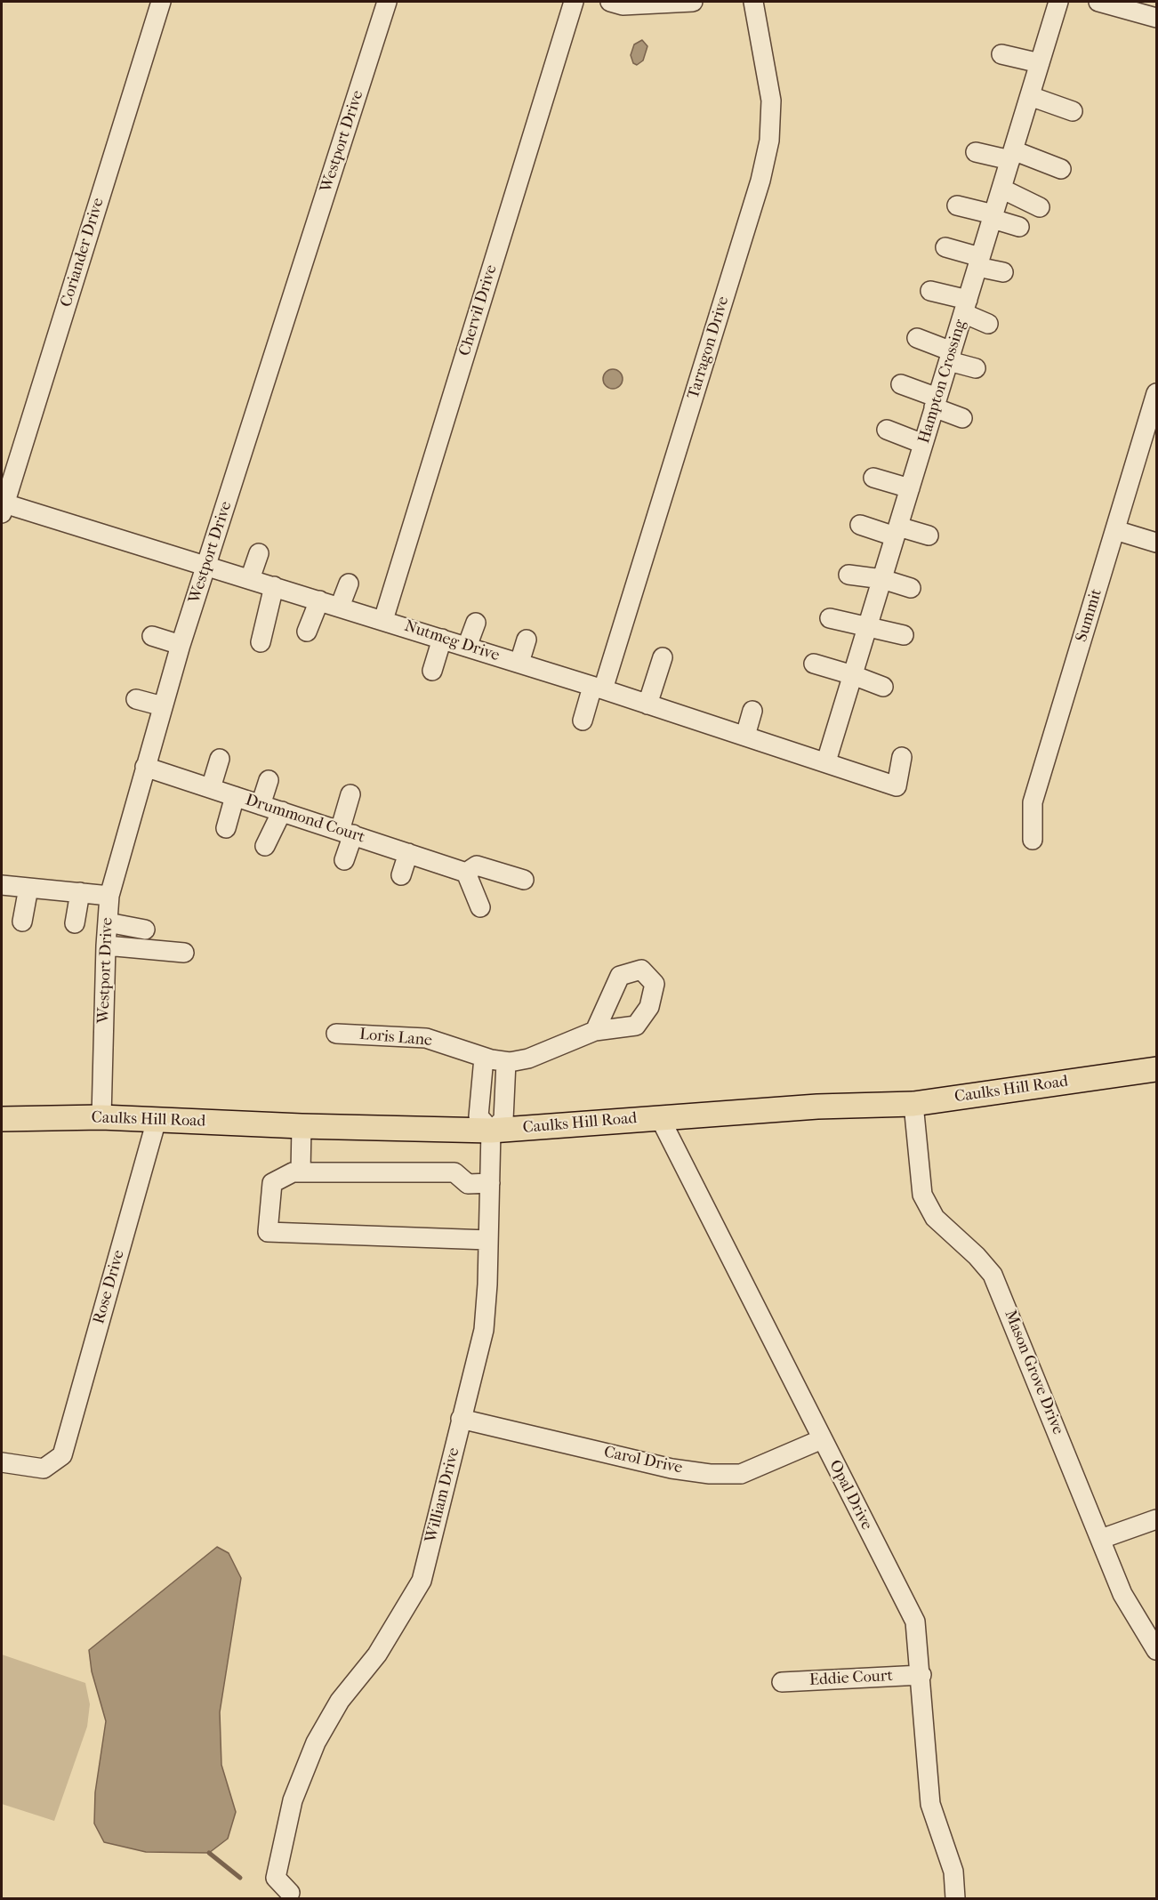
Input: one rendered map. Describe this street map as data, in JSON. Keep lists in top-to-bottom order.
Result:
{
  "streets": {
    "main road": ["Caulks Hill Road"],
    "street": [
      "Westport Drive",
      "Coriander Drive",
      "Chervil Drive",
      "Tarragon Drive",
      "Hampton Crossing",
      "Summit",
      "Nutmeg Drive",
      "Drummond Court",
      "Loris Lane",
      "Rose Drive",
      "Mason Grove Drive",
      "Carol Drive",
      "William Drive",
      "Opal Drive",
      "Eddie Court"
    ]
  },
  "crossings": [
    ["Westport Drive", "Nutmeg Drive"],
    ["Westport Drive", "Drummond Court"],
    ["Westport Drive", "Caulks Hill Road"],
    ["Coriander Drive", "Nutmeg Drive"],
    ["Chervil Drive", "Nutmeg Drive"],
    ["Tarragon Drive", "Nutmeg Drive"],
    ["Hampton Crossing", "Nutmeg Drive"],
    ["Caulks Hill Road", "Rose Drive"],
    ["Caulks Hill Road", "Mason Grove Drive"],
    ["Caulks Hill Road", "William Drive"],
    ["Caulks Hill Road", "Opal Drive"],
    ["Carol Drive", "William Drive"],
    ["Carol Drive", "Opal Drive"],
    ["Opal Drive", "Eddie Court"]
  ]
}
